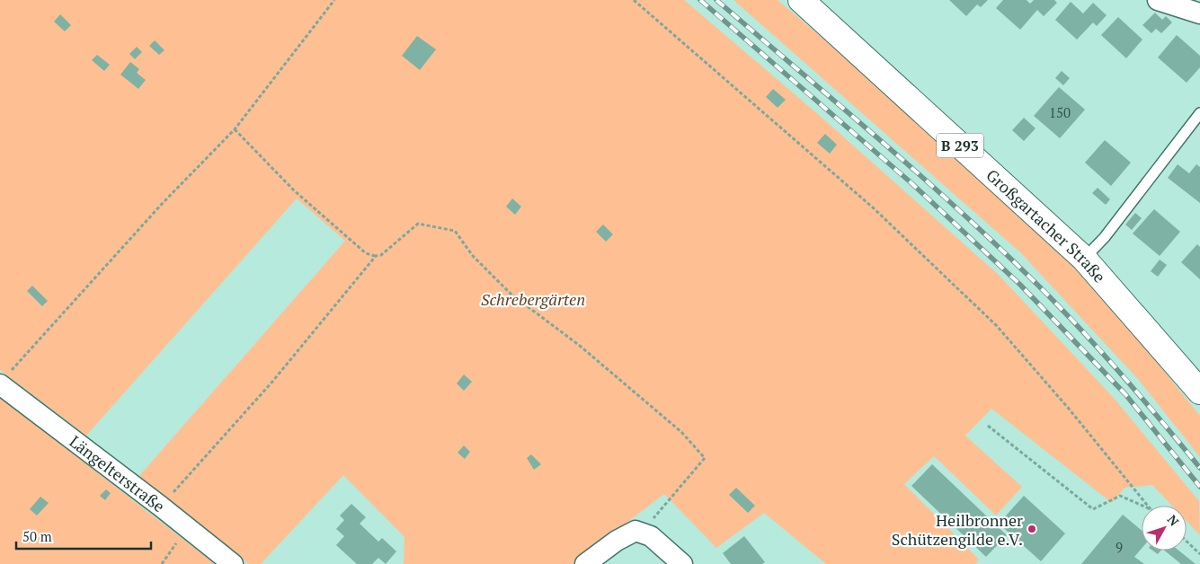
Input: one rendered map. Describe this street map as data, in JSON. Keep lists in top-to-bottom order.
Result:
{
  "streets": {
    "main road": ["B 293", "Großgartacher Straße"],
    "street": ["Längelterstraße"]
  },
  "parks": ["Schrebergärten"],
  "places": ["Heilbronner Schützengilde e.V."],
  "house_numbers": ["150", "9"],
  "scale_bar": "50 m",
  "north": "top right"
}
